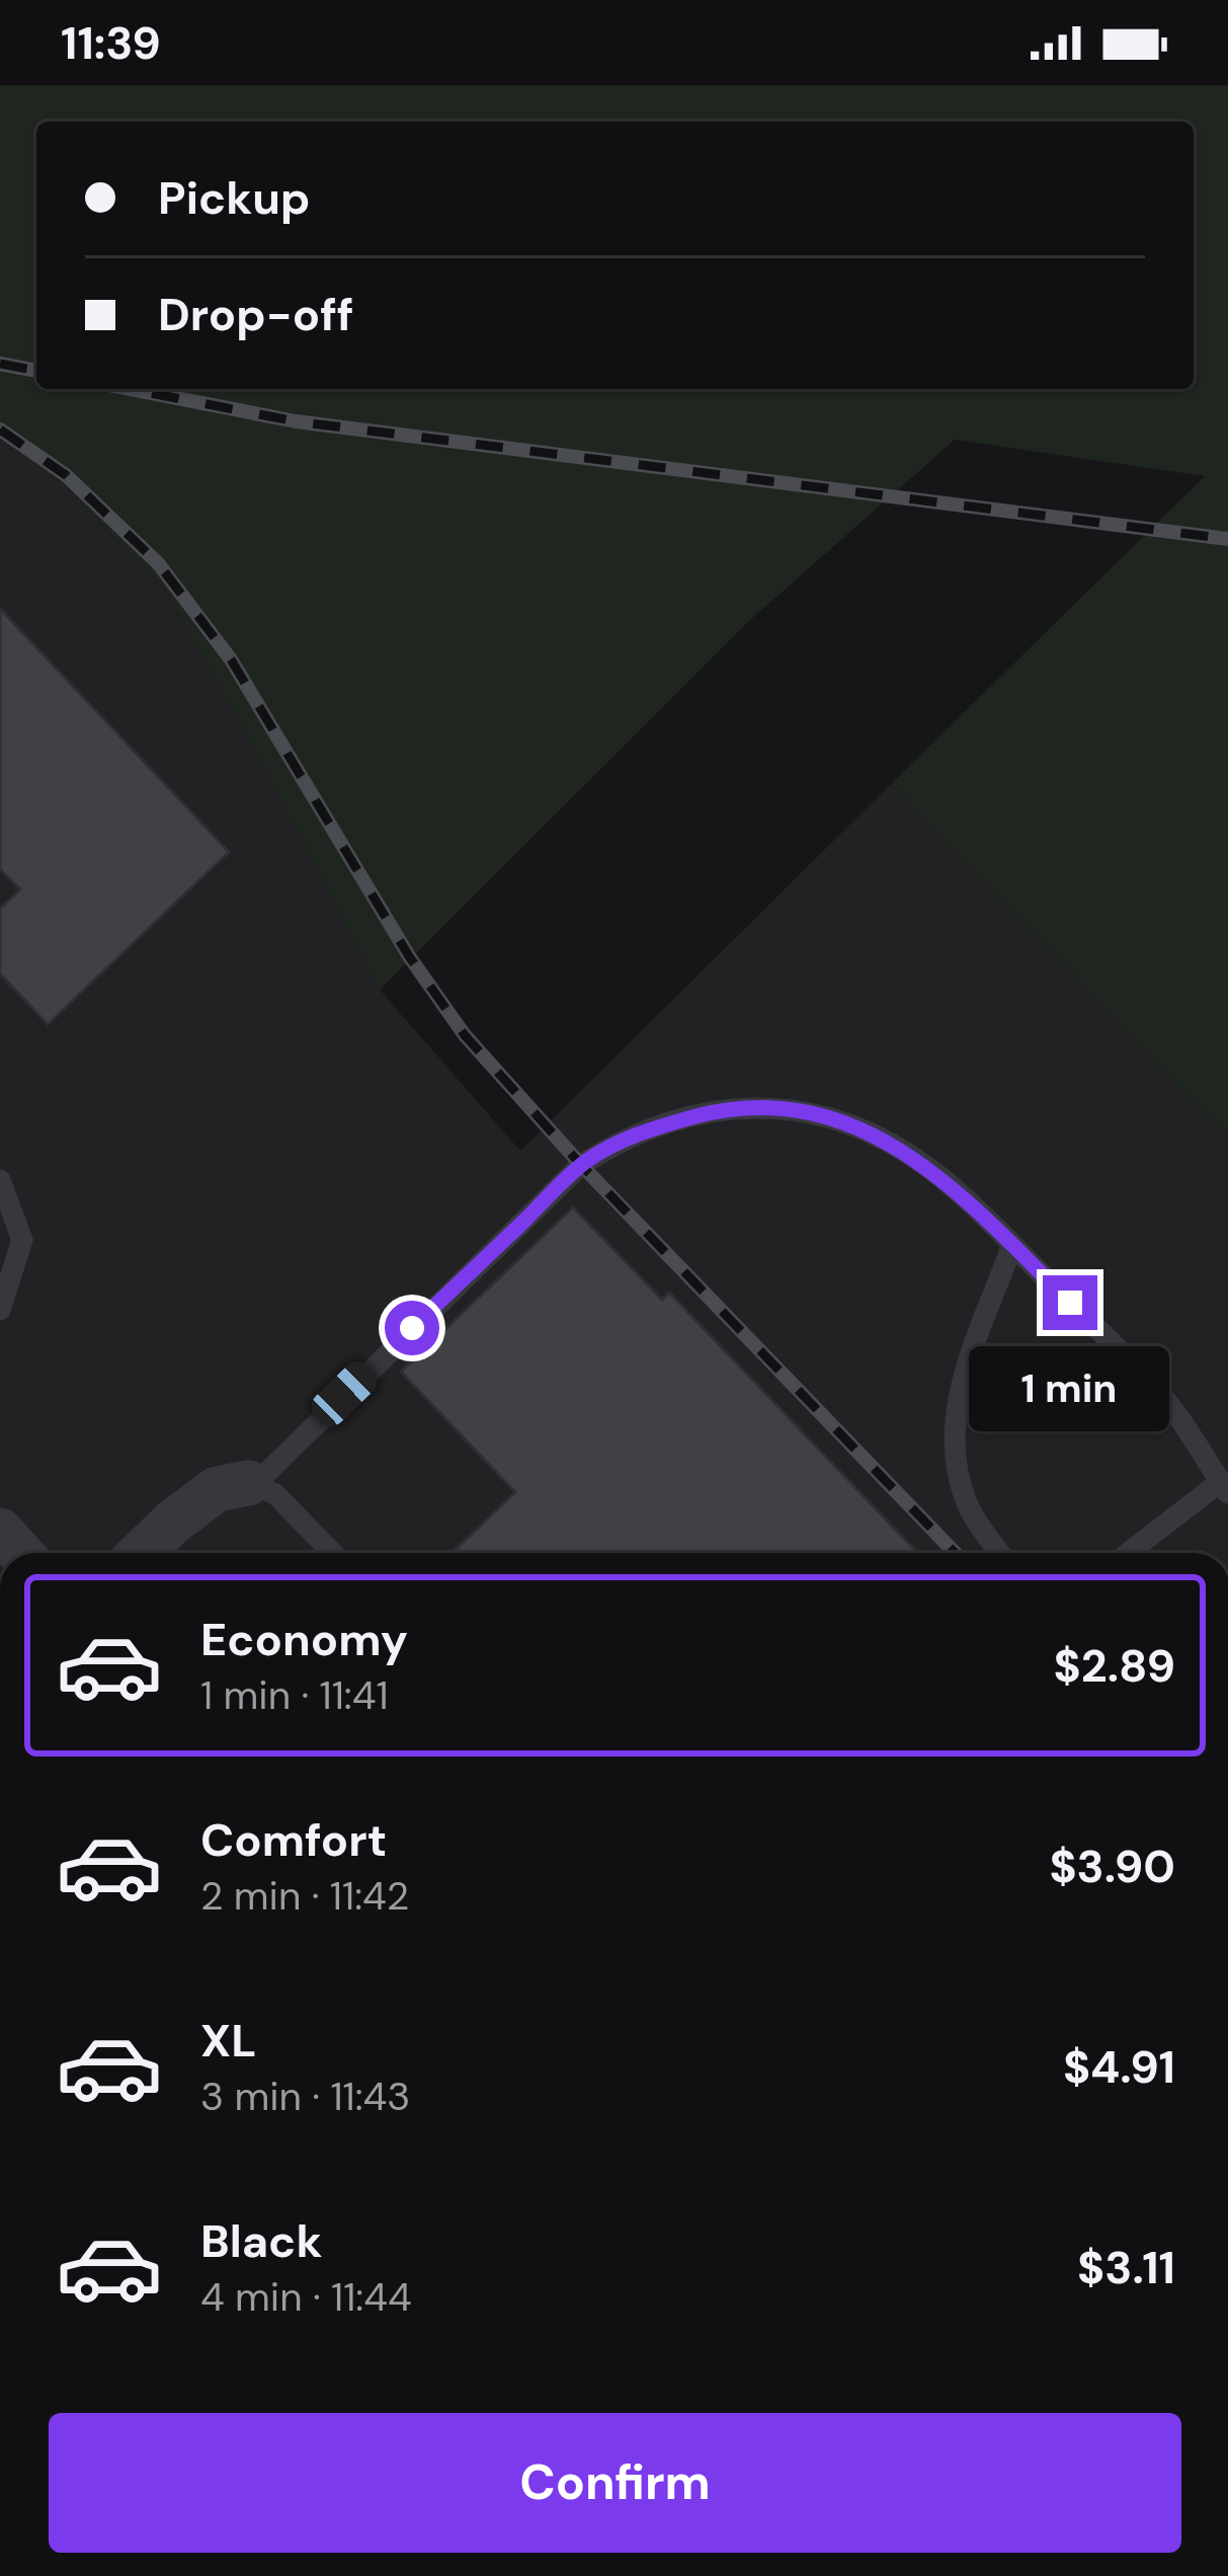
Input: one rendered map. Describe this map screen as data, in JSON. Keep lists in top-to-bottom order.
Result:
{
  "page": {
    "status": "11:39",
    "banner": ["Pickup", "Drop-off"],
    "bubble": "1 min",
    "list": [
      {
        "name": "Economy",
        "note": "1 min · 11:41",
        "value": "$2.89"
      },
      {
        "name": "Comfort",
        "note": "2 min · 11:42",
        "value": "$3.90"
      },
      {
        "name": "XL",
        "note": "3 min · 11:43",
        "value": "$4.91"
      },
      {
        "name": "Black",
        "note": "4 min · 11:44",
        "value": "$3.11"
      }
    ],
    "buttons": "Confirm"
  }
}
